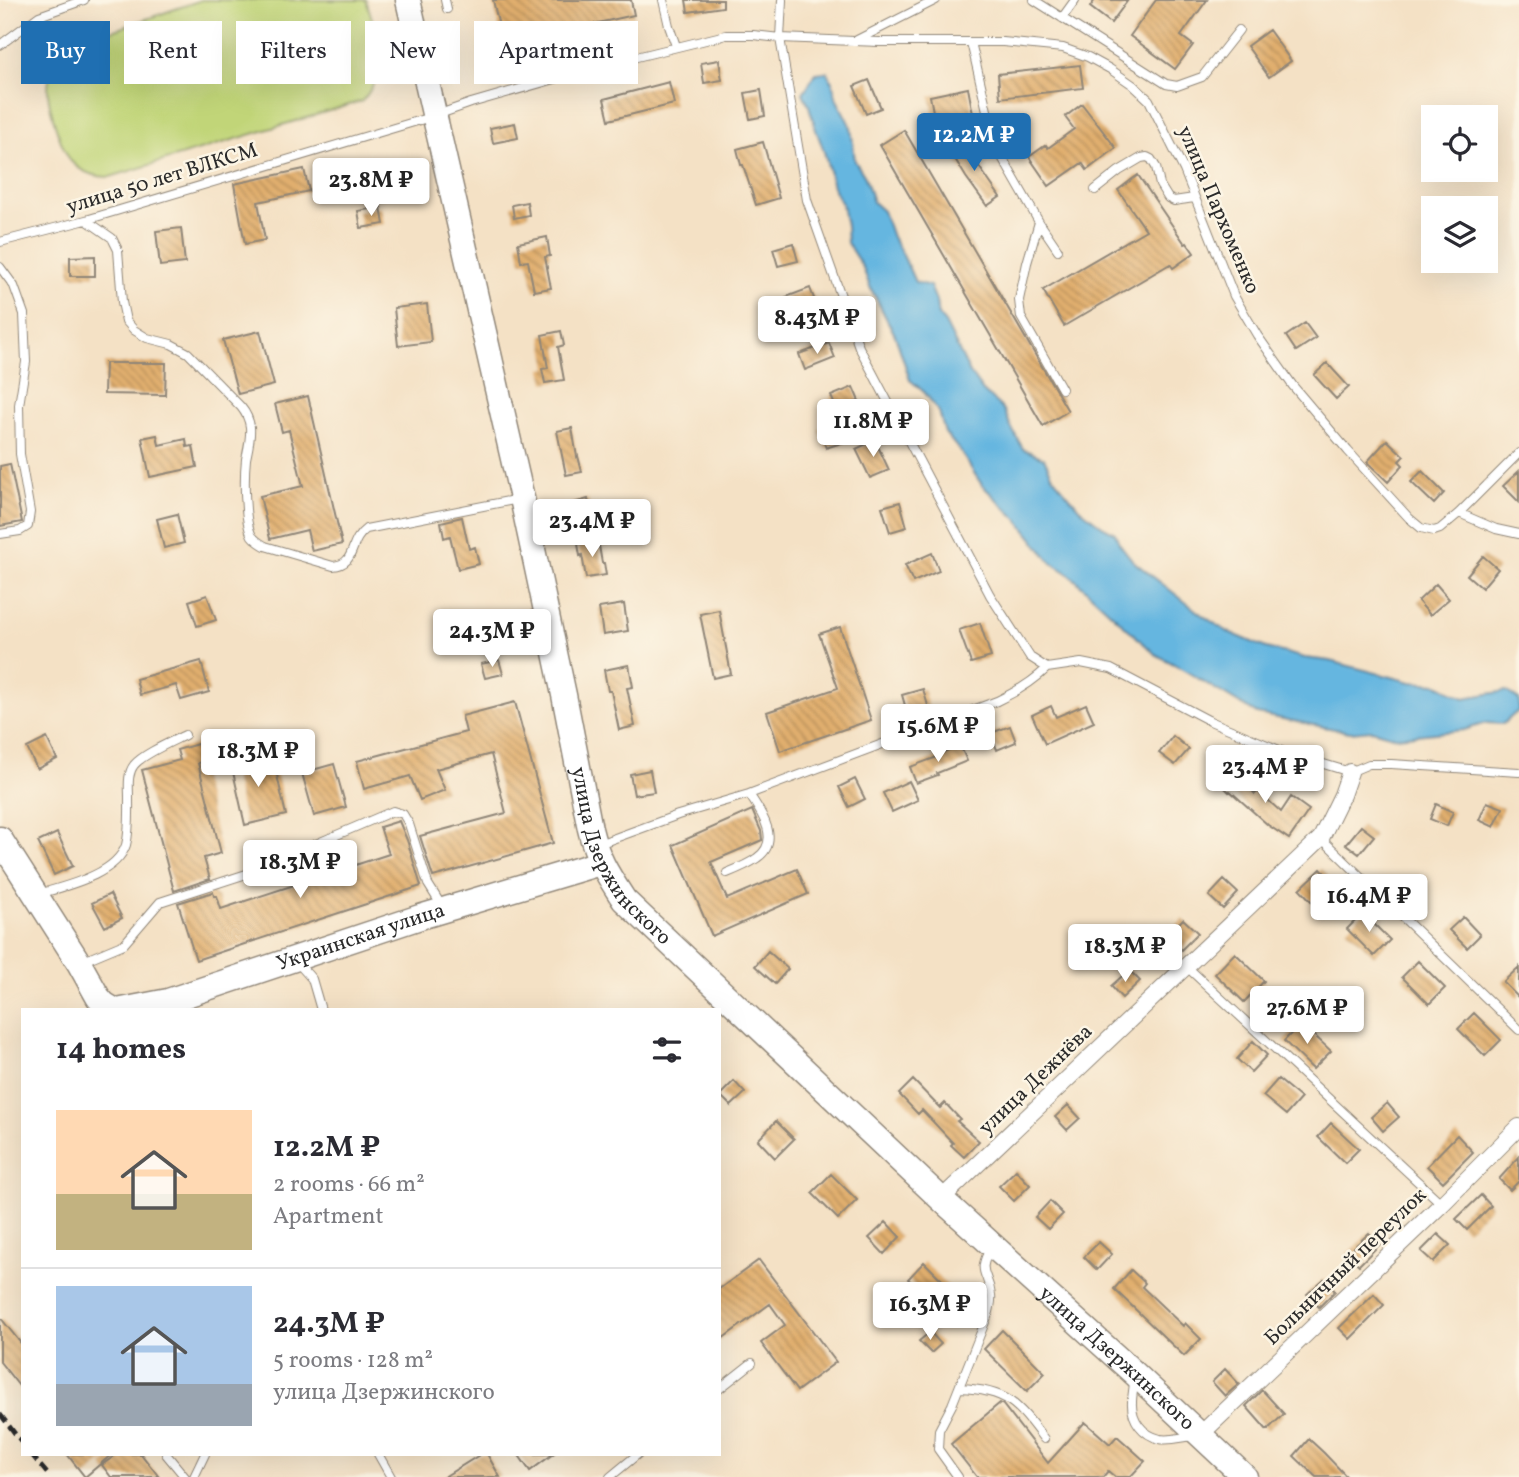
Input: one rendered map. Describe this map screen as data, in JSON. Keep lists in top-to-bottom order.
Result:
{
  "streets": {
    "main road": ["улица Дзержинского", "Украинская улица"],
    "street": ["улица Дежнёва", "Больничный переулок"],
    "lane": ["улица 50 лет ВЛКСМ", "улица Пархоменко"]
  },
  "crossings": [
    ["улица 50 лет ВЛКСМ", "улица Пархоменко"],
    ["улица 50 лет ВЛКСМ", "улица Дзержинского"],
    ["улица Дзержинского", "Украинская улица"],
    ["улица Дзержинского", "улица Дежнёва"],
    ["улица Дзержинского", "Больничный переулок"]
  ],
  "page": {
    "chip": [
      "Buy",
      "Rent",
      "Filters",
      "New",
      "Apartment"
    ],
    "price": [
      "12.2M ₽",
      "23.8M ₽",
      "8.43M ₽",
      "11.8M ₽",
      "23.4M ₽",
      "24.3M ₽",
      "15.6M ₽",
      "18.3M ₽",
      "23.4M ₽",
      "18.3M ₽",
      "16.4M ₽",
      "18.3M ₽",
      "27.6M ₽",
      "16.3M ₽"
    ],
    "heading": "14 homes",
    "list": [
      {
        "name": "12.2M ₽",
        "note": "2 rooms · 66 m² · Apartment"
      },
      {
        "name": "24.3M ₽",
        "note": "5 rooms · 128 m² · улица Дзержинского"
      }
    ]
  }
}
